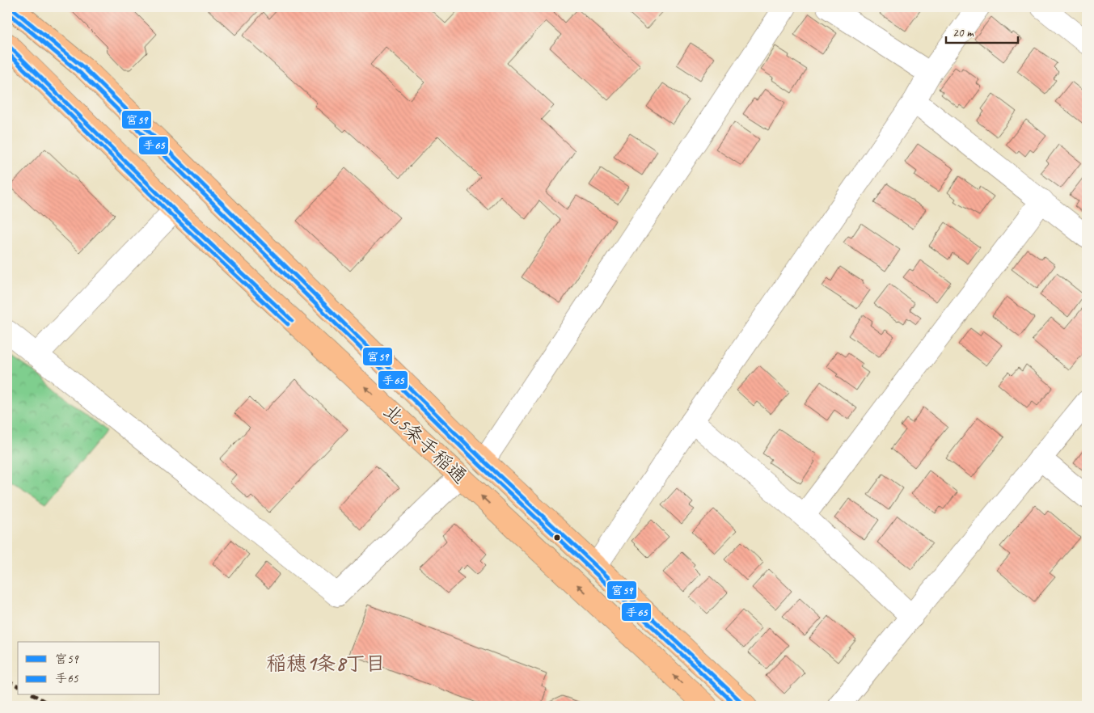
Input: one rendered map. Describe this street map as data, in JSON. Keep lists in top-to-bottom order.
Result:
{
  "streets": {
    "highway": ["北5条手稲通"]
  },
  "districts": ["稲穂1条8丁目"],
  "lines": ["transit line 宮59", "transit line 手65"],
  "legend": ["宮59", "手65"],
  "scale_bar": "20 m"
}
